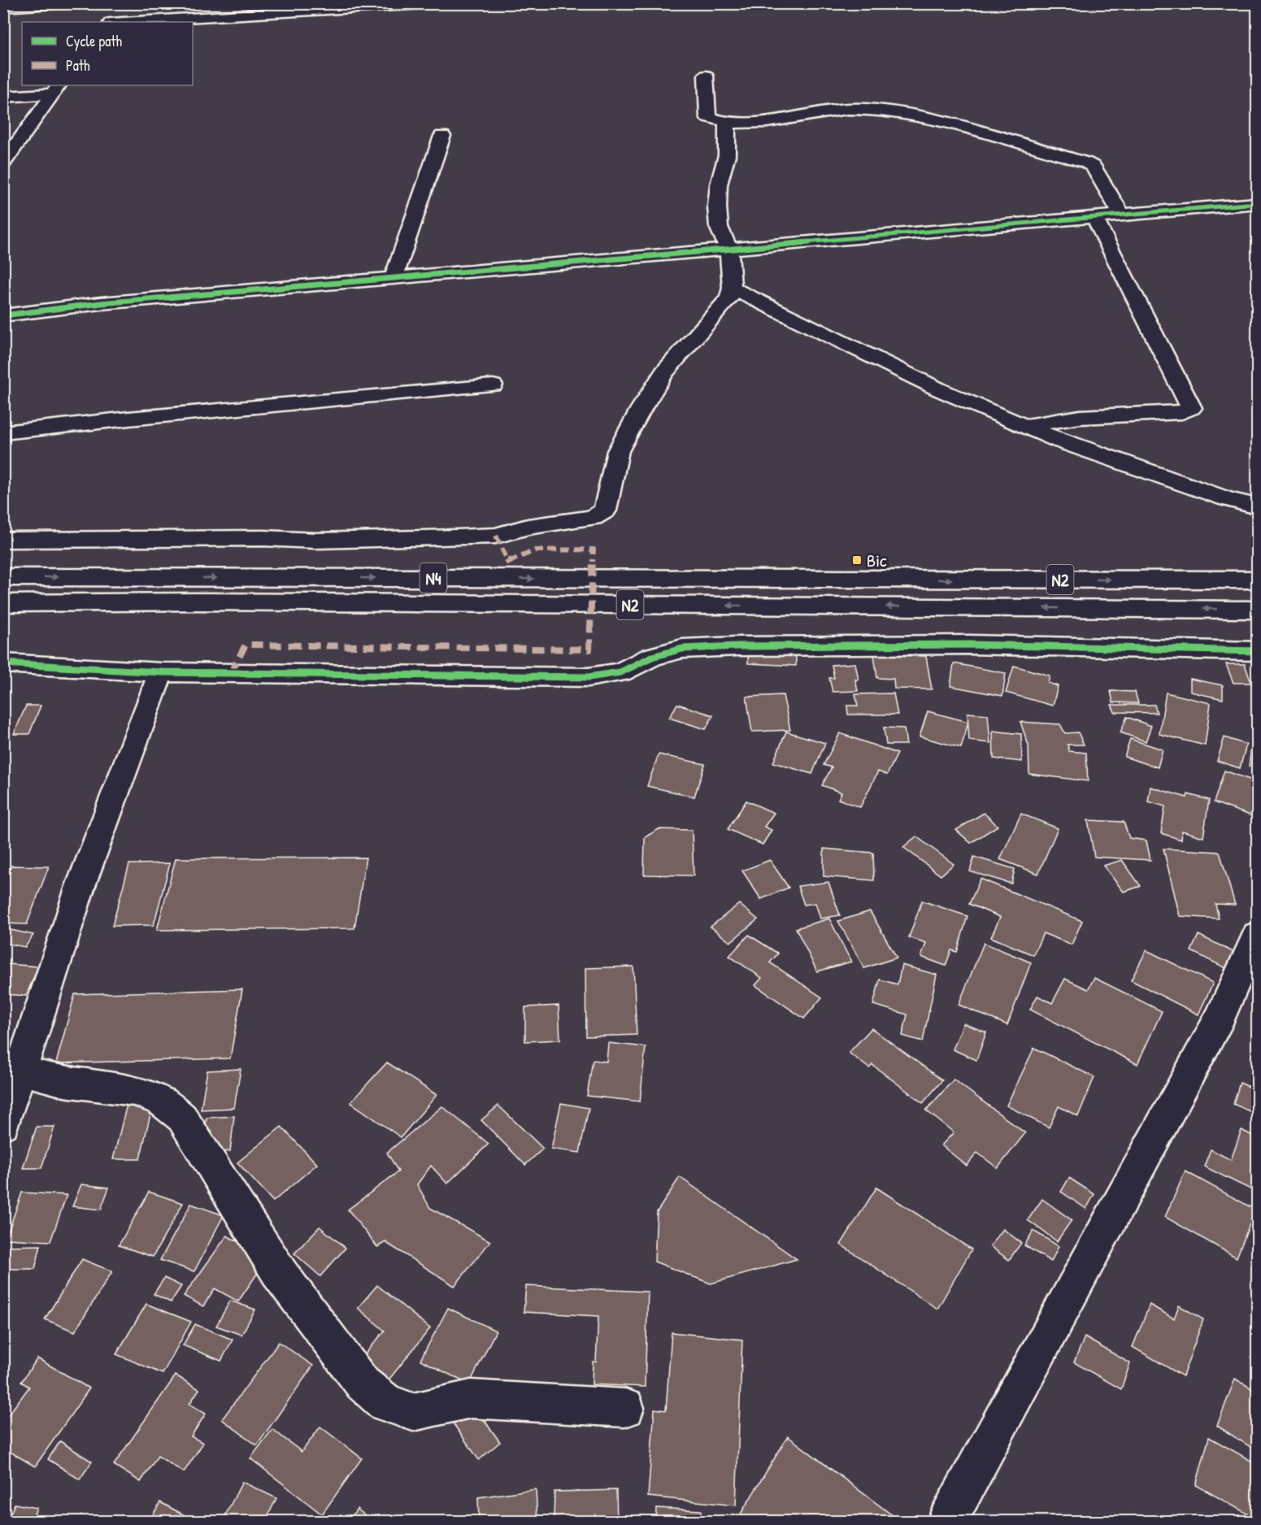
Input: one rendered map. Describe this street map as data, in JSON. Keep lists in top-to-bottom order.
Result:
{
  "streets": {
    "main road": ["N4", "N2"]
  },
  "crossings": [
    ["N4", "N2"]
  ],
  "places": {
    "transit": ["Bic"]
  },
  "legend": ["Cycle path", "Path"]
}
